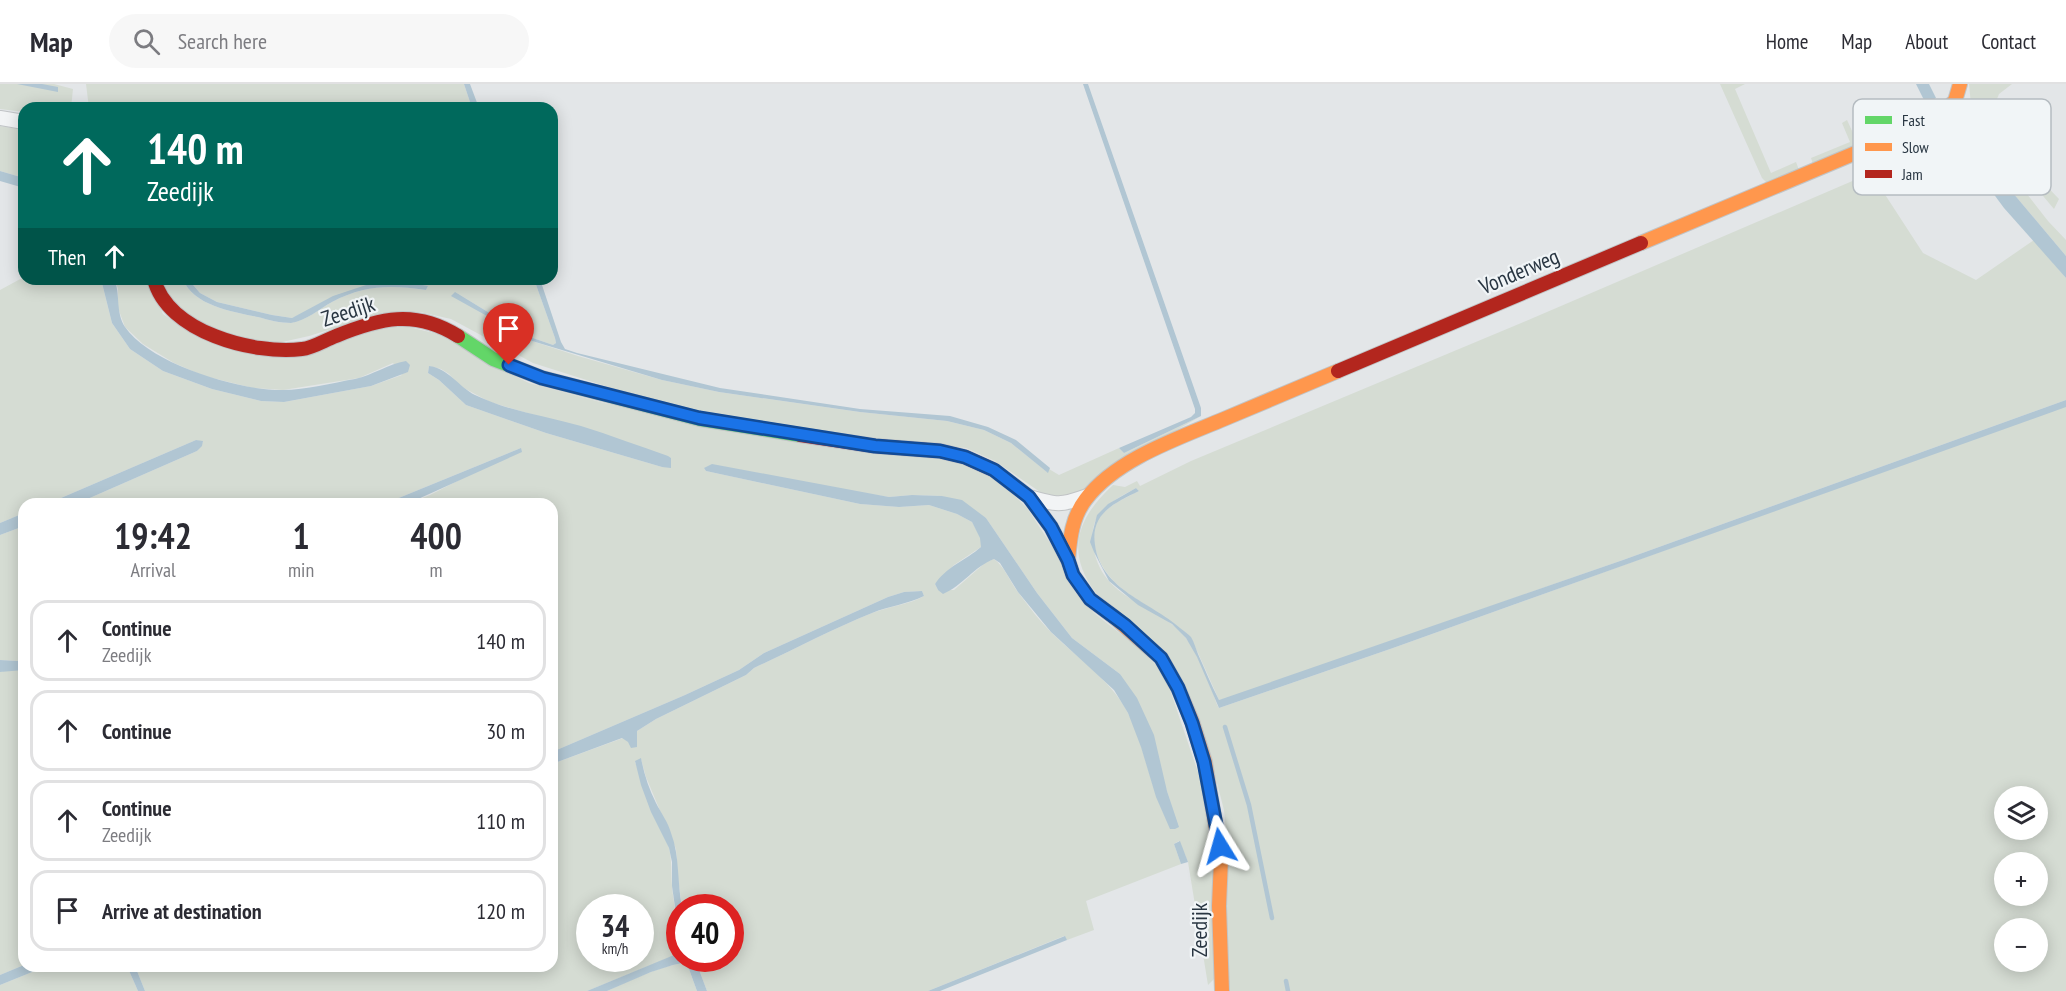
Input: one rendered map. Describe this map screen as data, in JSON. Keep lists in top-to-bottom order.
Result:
{
  "streets": {
    "street": ["Vonderweg", "Zeedijk"]
  },
  "crossings": [
    ["Vonderweg", "Zeedijk"]
  ],
  "legend": ["Fast", "Slow", "Jam"],
  "page": {
    "header": "Map",
    "search": "Search here",
    "nav": [
      "Home",
      "Map",
      "About",
      "Contact"
    ],
    "turn": ["140 m", "Zeedijk"],
    "then": "Then",
    "eta": [
      "19:42",
      "Arrival",
      "1",
      "min",
      "400",
      "m"
    ],
    "list": [
      {
        "name": "Continue",
        "note": "Zeedijk",
        "value": "140 m"
      },
      {
        "name": "Continue",
        "value": "30 m"
      },
      {
        "name": "Continue",
        "note": "Zeedijk",
        "value": "110 m"
      },
      {
        "name": "Arrive at destination",
        "value": "120 m"
      }
    ],
    "map_buttons": ["+", "−"],
    "speed": "34 km/h",
    "limit": "40"
  }
}
